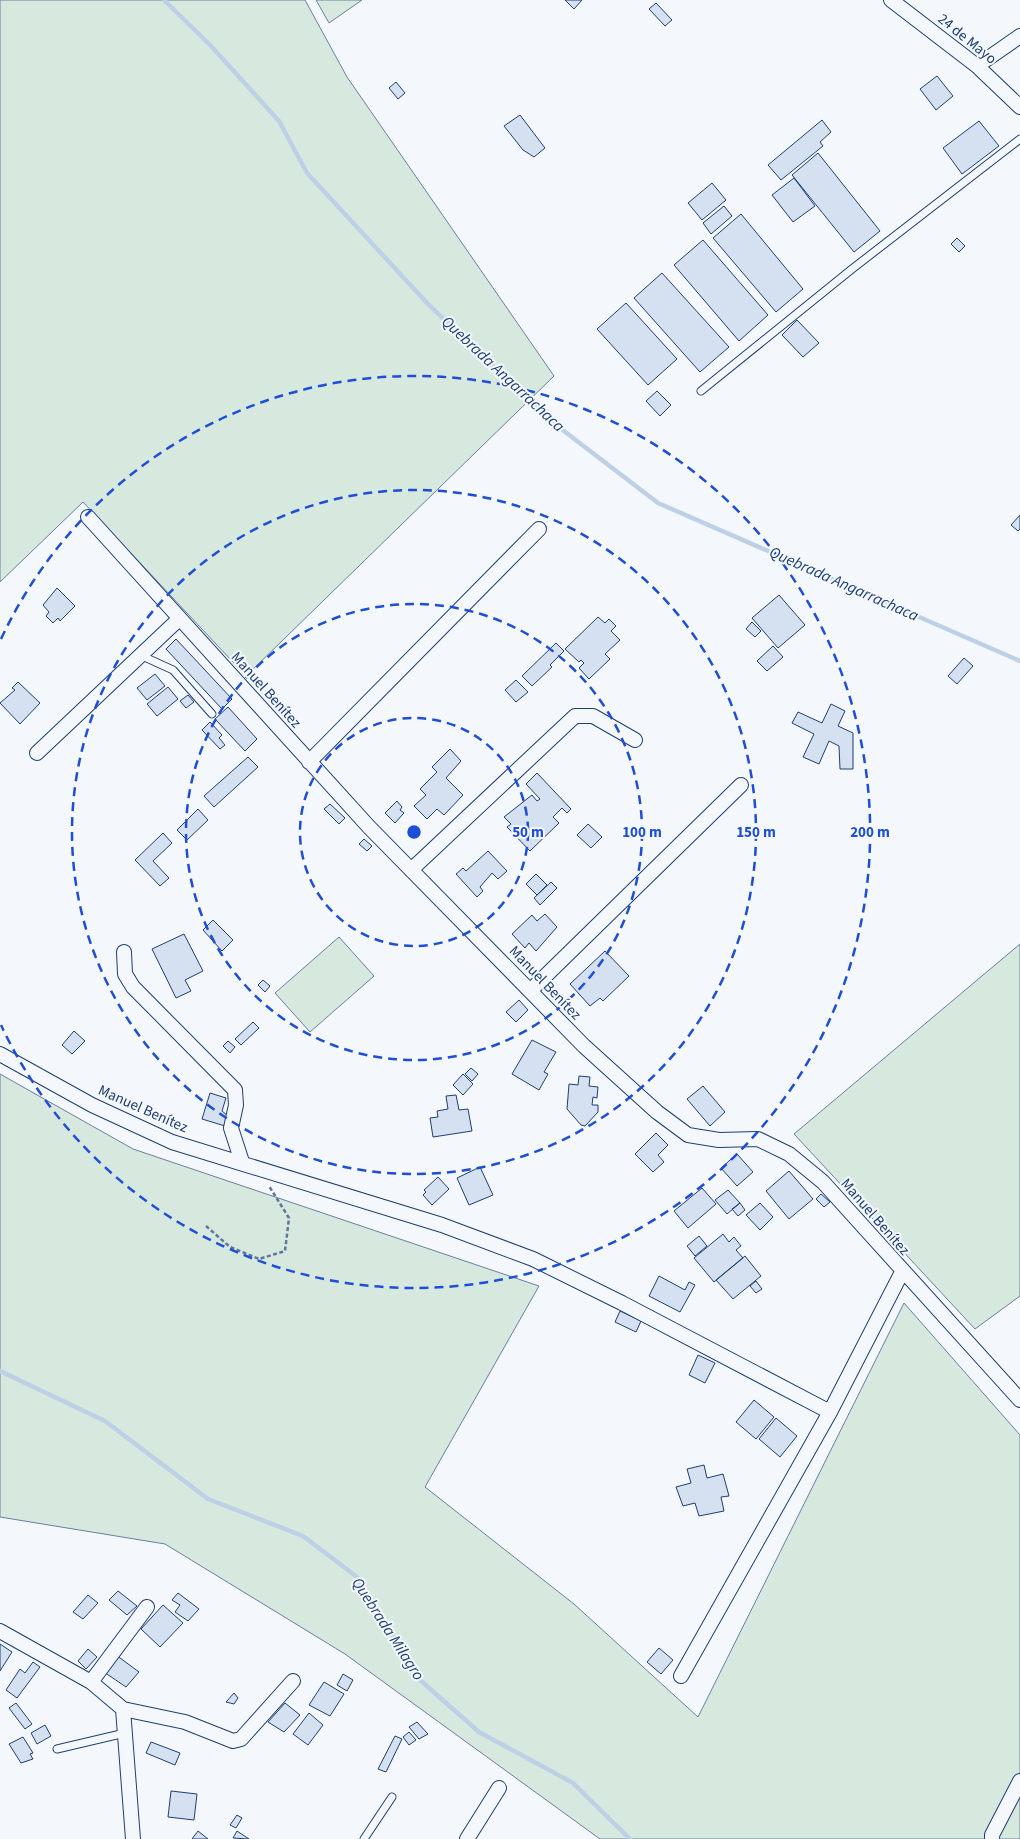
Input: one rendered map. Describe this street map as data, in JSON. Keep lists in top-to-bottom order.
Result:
{
  "streets": {
    "street": ["24 de Mayo", "Manuel Benítez"]
  },
  "water": ["Quebrada Angarrachaca", "Quebrada Milagro"],
  "rings": [
    "50 m",
    "100 m",
    "150 m",
    "200 m"
  ]
}
